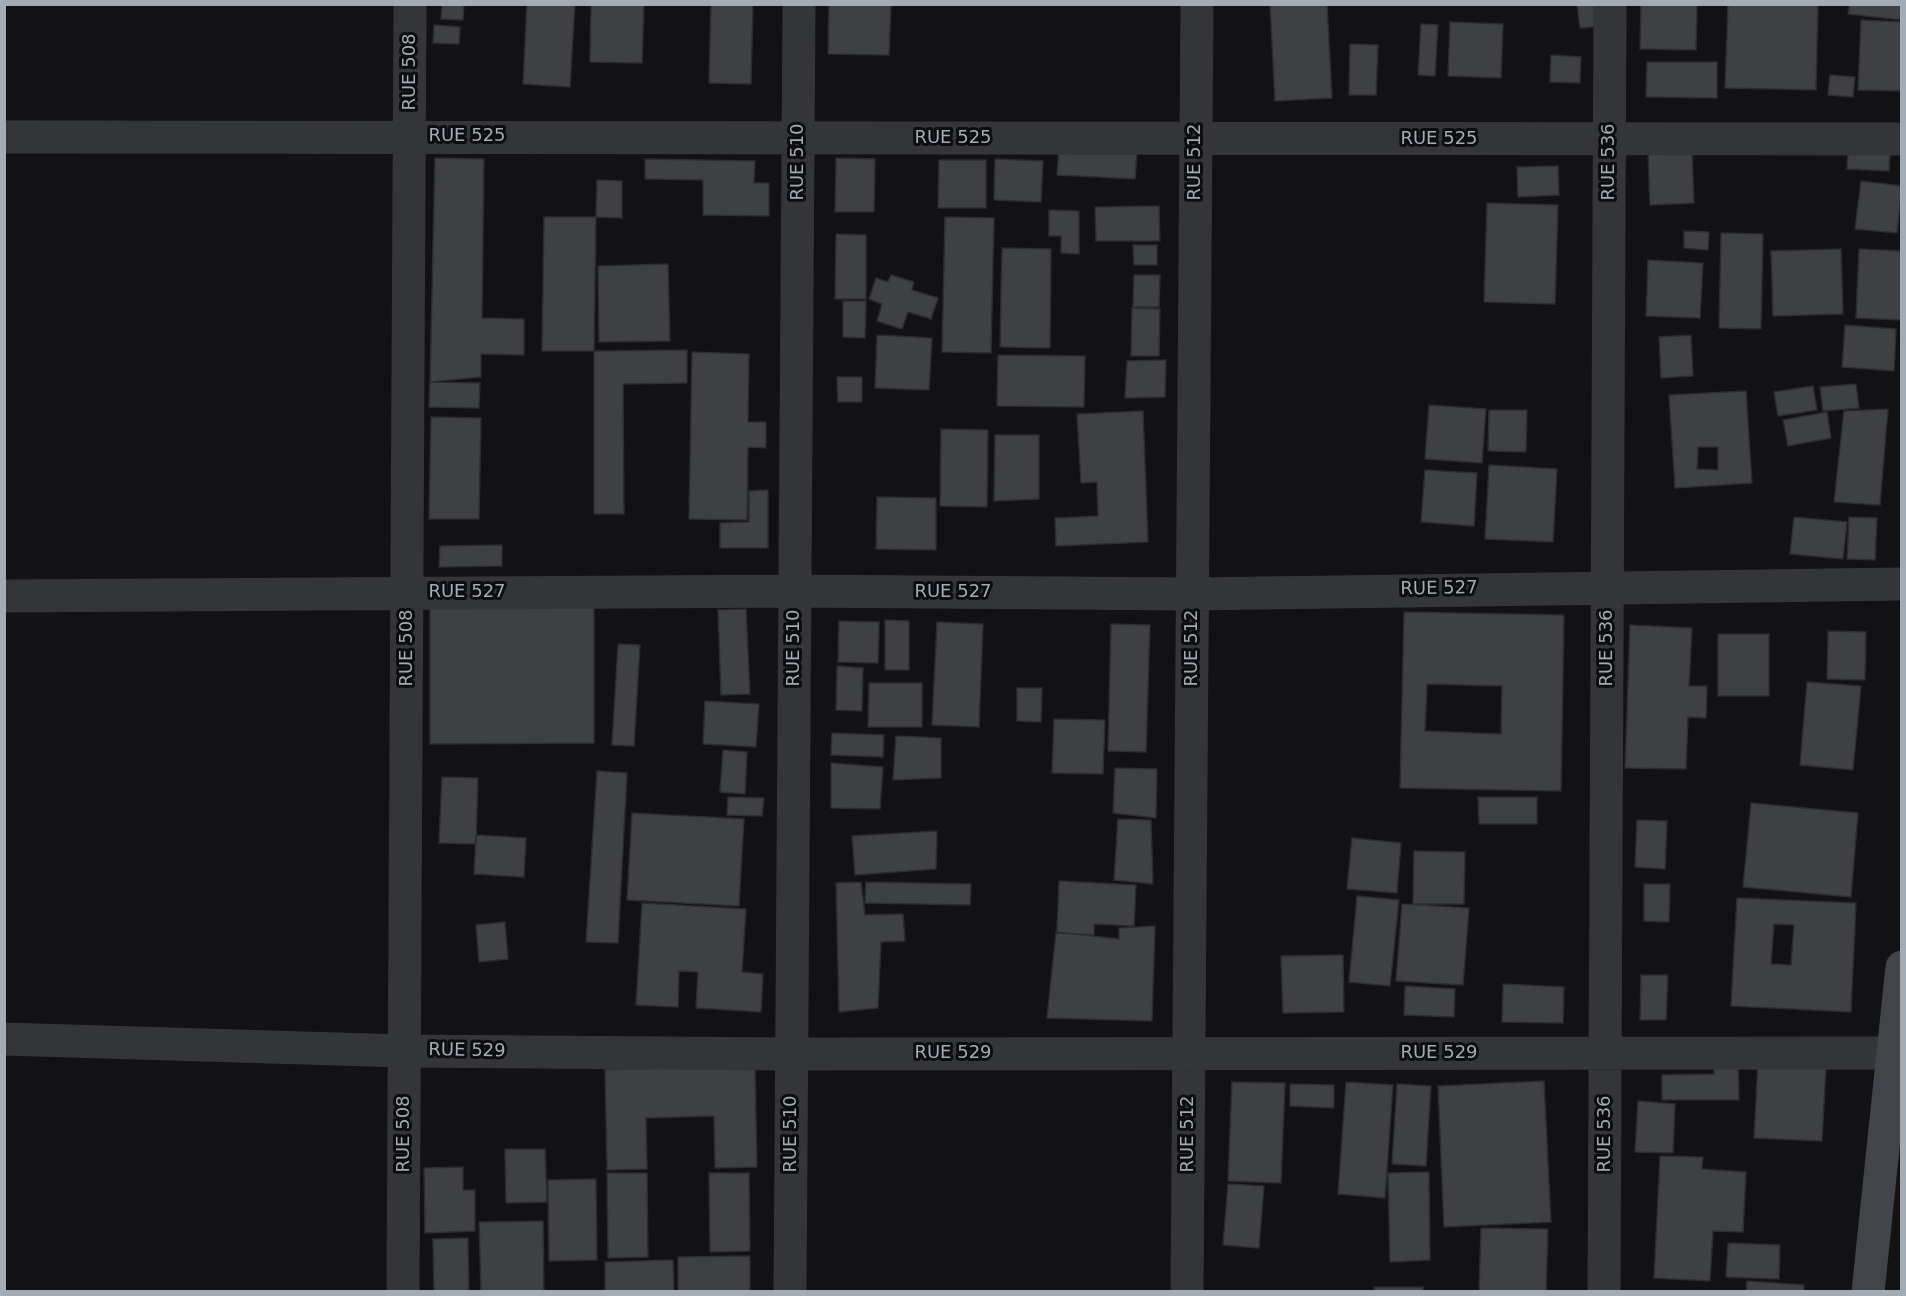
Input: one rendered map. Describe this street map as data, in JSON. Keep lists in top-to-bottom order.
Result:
{
  "streets": {
    "street": [
      "RUE 508",
      "RUE 525",
      "RUE 510",
      "RUE 512",
      "RUE 536",
      "RUE 527",
      "RUE 529"
    ]
  },
  "crossings": [
    ["RUE 508", "RUE 525"],
    ["RUE 508", "RUE 527"],
    ["RUE 508", "RUE 529"],
    ["RUE 525", "RUE 510"],
    ["RUE 525", "RUE 512"],
    ["RUE 525", "RUE 536"],
    ["RUE 510", "RUE 527"],
    ["RUE 510", "RUE 529"],
    ["RUE 512", "RUE 527"],
    ["RUE 512", "RUE 529"],
    ["RUE 536", "RUE 527"],
    ["RUE 536", "RUE 529"]
  ]
}
